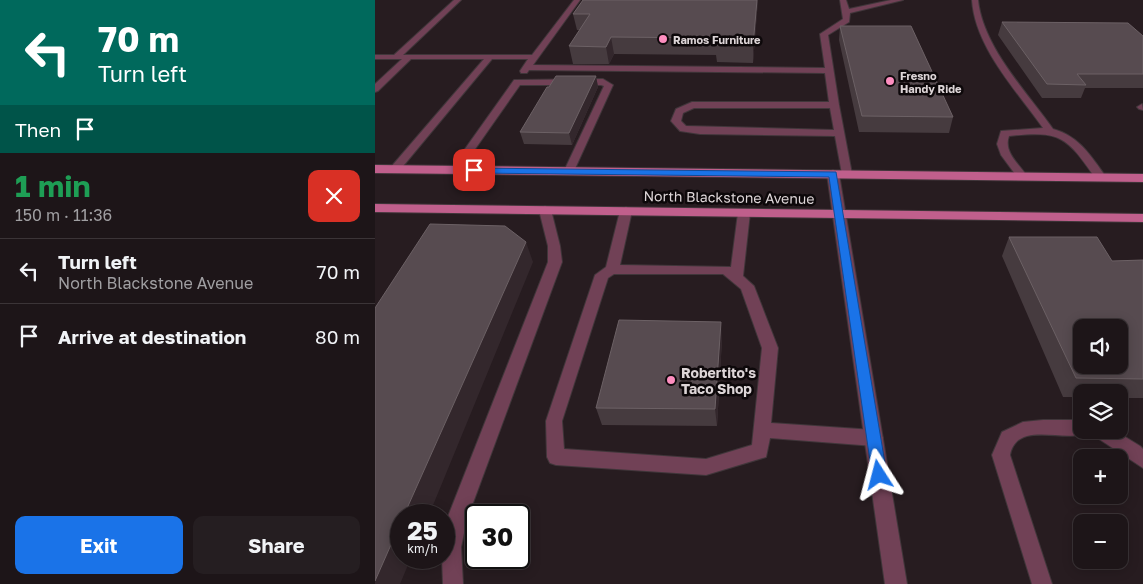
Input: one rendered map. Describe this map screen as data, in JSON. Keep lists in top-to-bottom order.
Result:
{
  "streets": {
    "main road": ["North Blackstone Avenue"]
  },
  "places": ["Ramos Furniture", "Fresno Handy Ride", "Robertito's Taco Shop"],
  "page": {
    "turn": ["70 m", "Turn left"],
    "then": "Then",
    "heading": ["1 min", "150 m · 11:36"],
    "list": [
      {
        "name": "Turn left",
        "note": "North Blackstone Avenue",
        "value": "70 m"
      },
      {
        "name": "Arrive at destination",
        "value": "80 m"
      }
    ],
    "map_buttons": ["+", "−"],
    "speed": "25 km/h",
    "limit": "30",
    "buttons": ["Exit", "Share"]
  }
}
